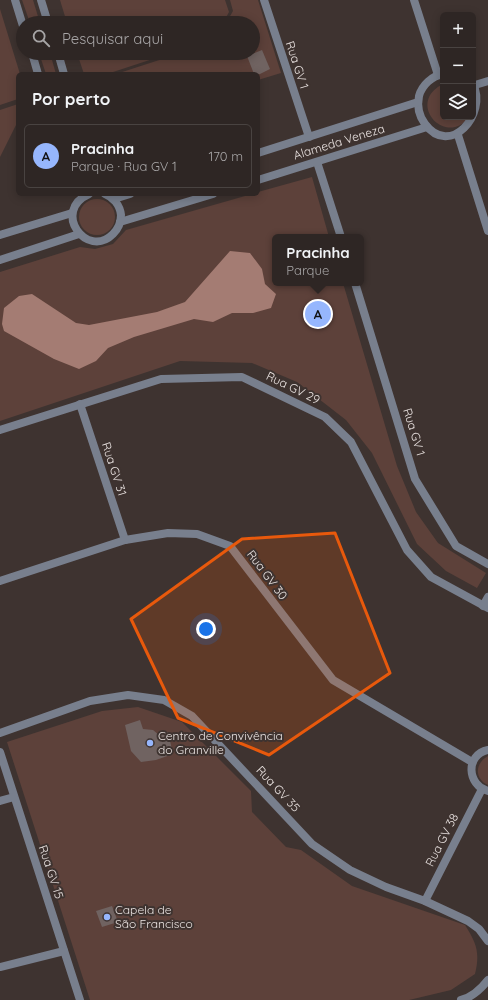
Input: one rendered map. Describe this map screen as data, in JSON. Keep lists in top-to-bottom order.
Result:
{
  "streets": {
    "street": [
      "Rua GV 1",
      "Alameda Veneza",
      "Rua GV 29",
      "Rua GV 31",
      "Rua GV 30",
      "Rua GV 35",
      "Rua GV 38",
      "Rua GV 15"
    ]
  },
  "crossings": [
    ["Rua GV 1", "Alameda Veneza"],
    ["Rua GV 29", "Rua GV 31"],
    ["Rua GV 31", "Rua GV 30"],
    ["Rua GV 35", "Rua GV 38"]
  ],
  "places": ["Centro de Convivência do Granville", "Capela de São Francisco"],
  "page": {
    "map_buttons": ["+", "−"],
    "search": "Pesquisar aqui",
    "heading": "Por perto",
    "list": [
      {
        "mark": "A",
        "name": "Pracinha",
        "note": "Parque · Rua GV 1",
        "value": "170 m"
      }
    ],
    "popup": ["Pracinha", "Parque"],
    "pins": "A"
  }
}
